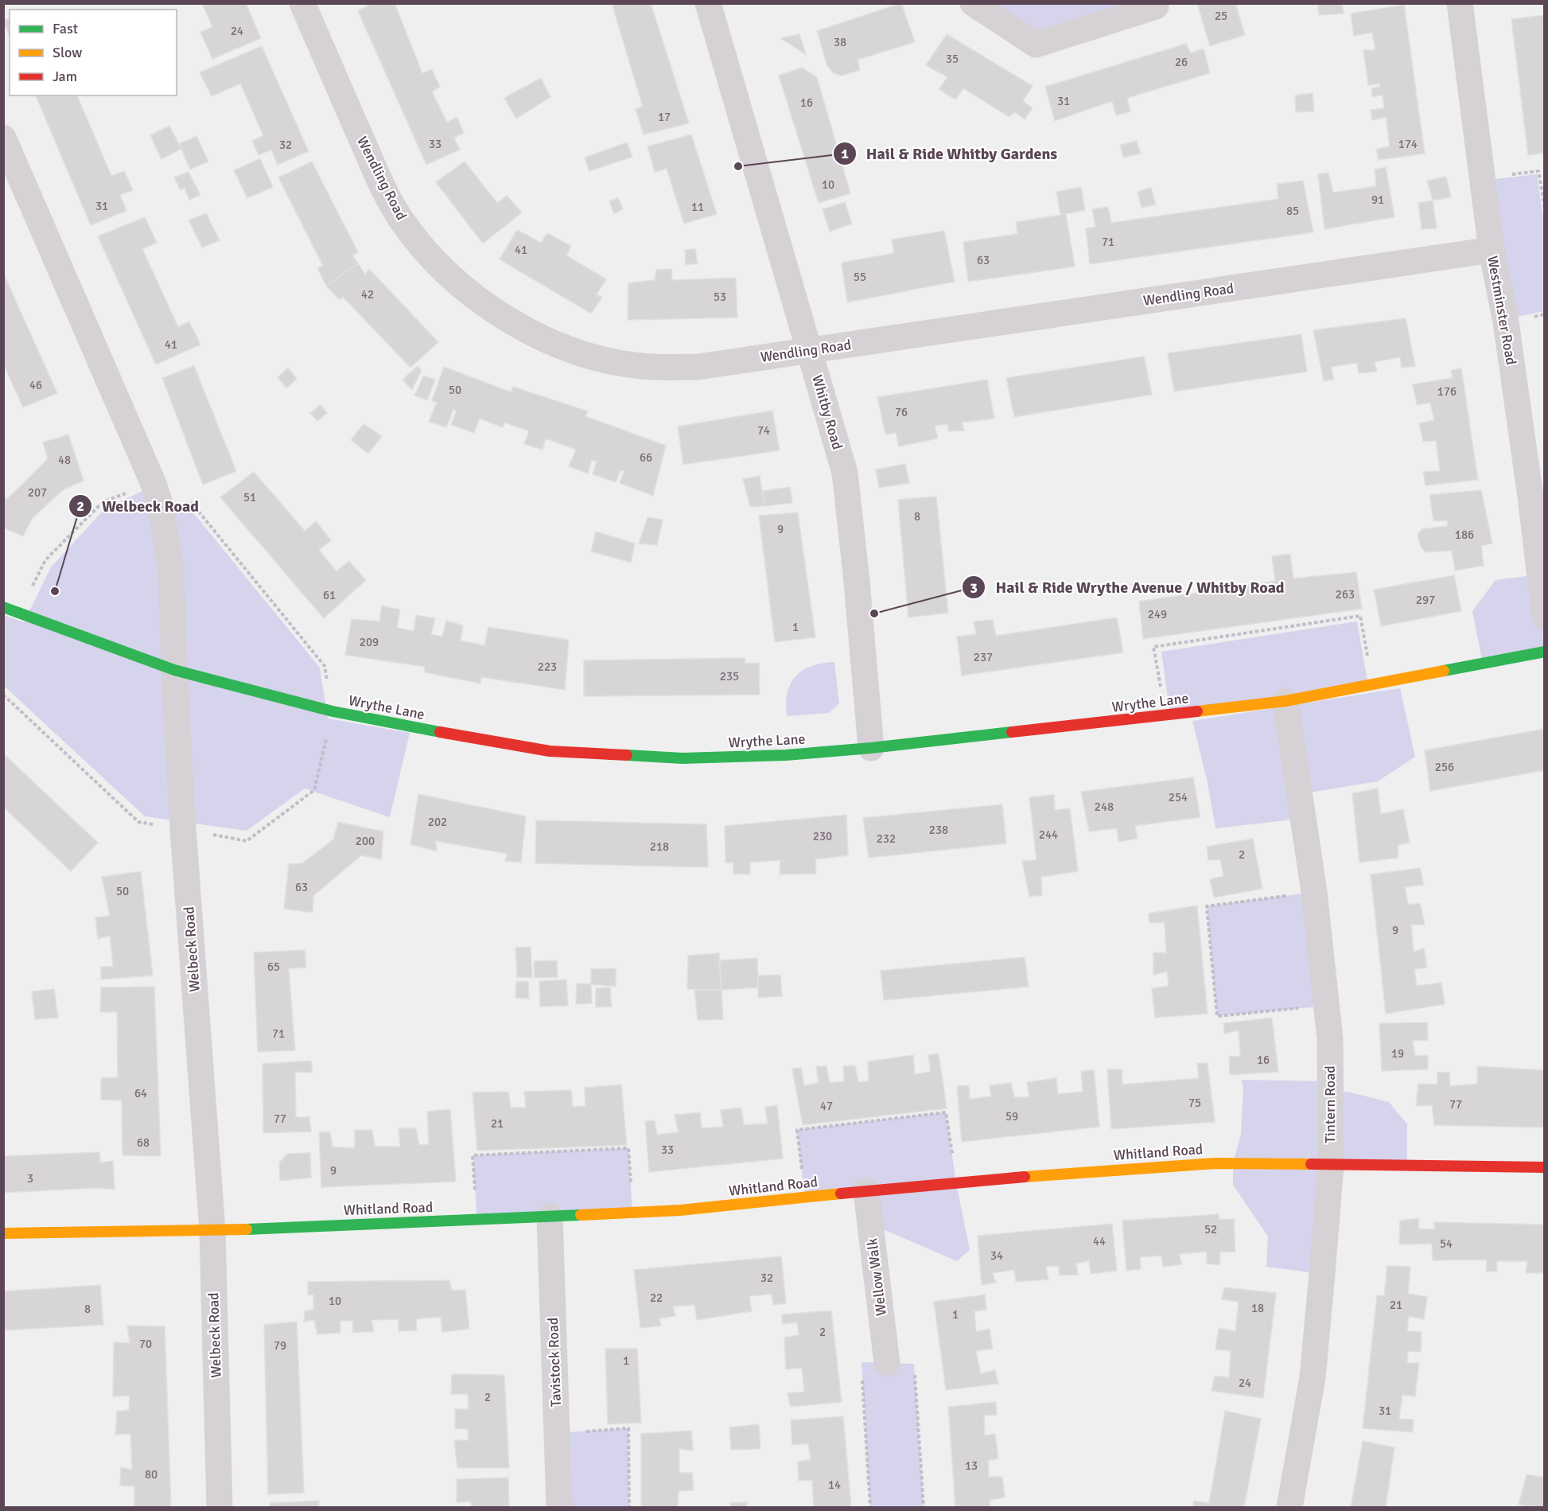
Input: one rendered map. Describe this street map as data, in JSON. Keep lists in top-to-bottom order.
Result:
{
  "streets": {
    "main road": ["Wrythe Lane", "Whitland Road"],
    "street": [
      "Wendling Road",
      "Westminster Road",
      "Whitby Road",
      "Welbeck Road",
      "Tintern Road",
      "Wellow Walk",
      "Tavistock Road"
    ]
  },
  "crossings": [
    ["Wendling Road", "Westminster Road"],
    ["Wendling Road", "Whitby Road"],
    ["Whitby Road", "Wrythe Lane"],
    ["Wrythe Lane", "Welbeck Road"],
    ["Wrythe Lane", "Tintern Road"],
    ["Welbeck Road", "Whitland Road"],
    ["Tintern Road", "Whitland Road"],
    ["Whitland Road", "Wellow Walk"],
    ["Whitland Road", "Tavistock Road"]
  ],
  "places": ["Hail & Ride Whitby Gardens", "Welbeck Road", "Hail & Ride Wrythe Avenue / Whitby Road"],
  "house_numbers": [
    "25",
    "24",
    "38",
    "35",
    "26",
    "31",
    "16",
    "17",
    "33",
    "174",
    "32",
    "10",
    "91",
    "31",
    "11",
    "85",
    "71",
    "41",
    "63",
    "55",
    "42",
    "53",
    "41",
    "46",
    "50",
    "176",
    "76",
    "74",
    "66",
    "48",
    "207",
    "51",
    "8",
    "9",
    "186",
    "263",
    "61",
    "297",
    "249",
    "1",
    "209",
    "237",
    "223",
    "235",
    "256",
    "254",
    "248",
    "202",
    "238",
    "244",
    "230",
    "232",
    "200",
    "218",
    "2",
    "63",
    "50",
    "9",
    "65",
    "71",
    "19",
    "16",
    "64",
    "75",
    "77",
    "47",
    "59",
    "77",
    "21",
    "68",
    "33",
    "9",
    "3",
    "52",
    "44",
    "54",
    "34",
    "32",
    "22",
    "10",
    "21",
    "18",
    "8",
    "1",
    "2",
    "70",
    "79",
    "1",
    "24",
    "2",
    "31",
    "13",
    "80",
    "14"
  ],
  "legend": ["Fast", "Slow", "Jam"]
}
